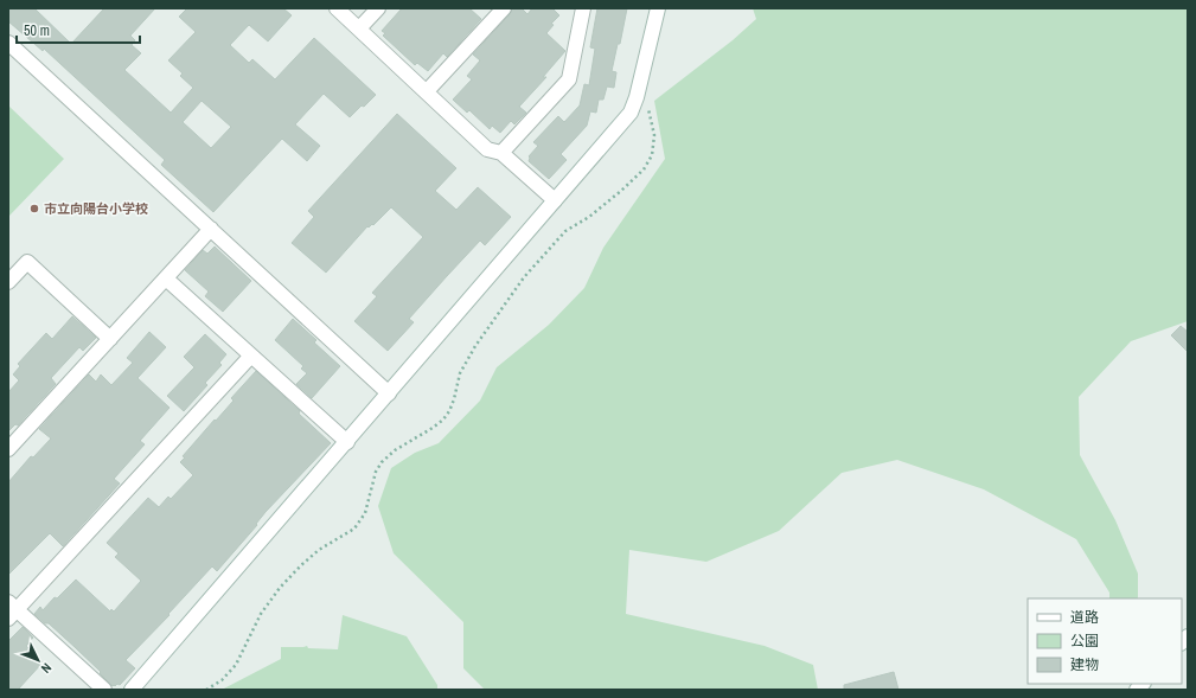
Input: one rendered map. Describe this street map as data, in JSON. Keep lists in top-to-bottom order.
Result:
{
  "places": ["市立向陽台小学校"],
  "legend": ["道路", "公園", "建物"],
  "scale_bar": "50 m",
  "north": "bottom right"
}
